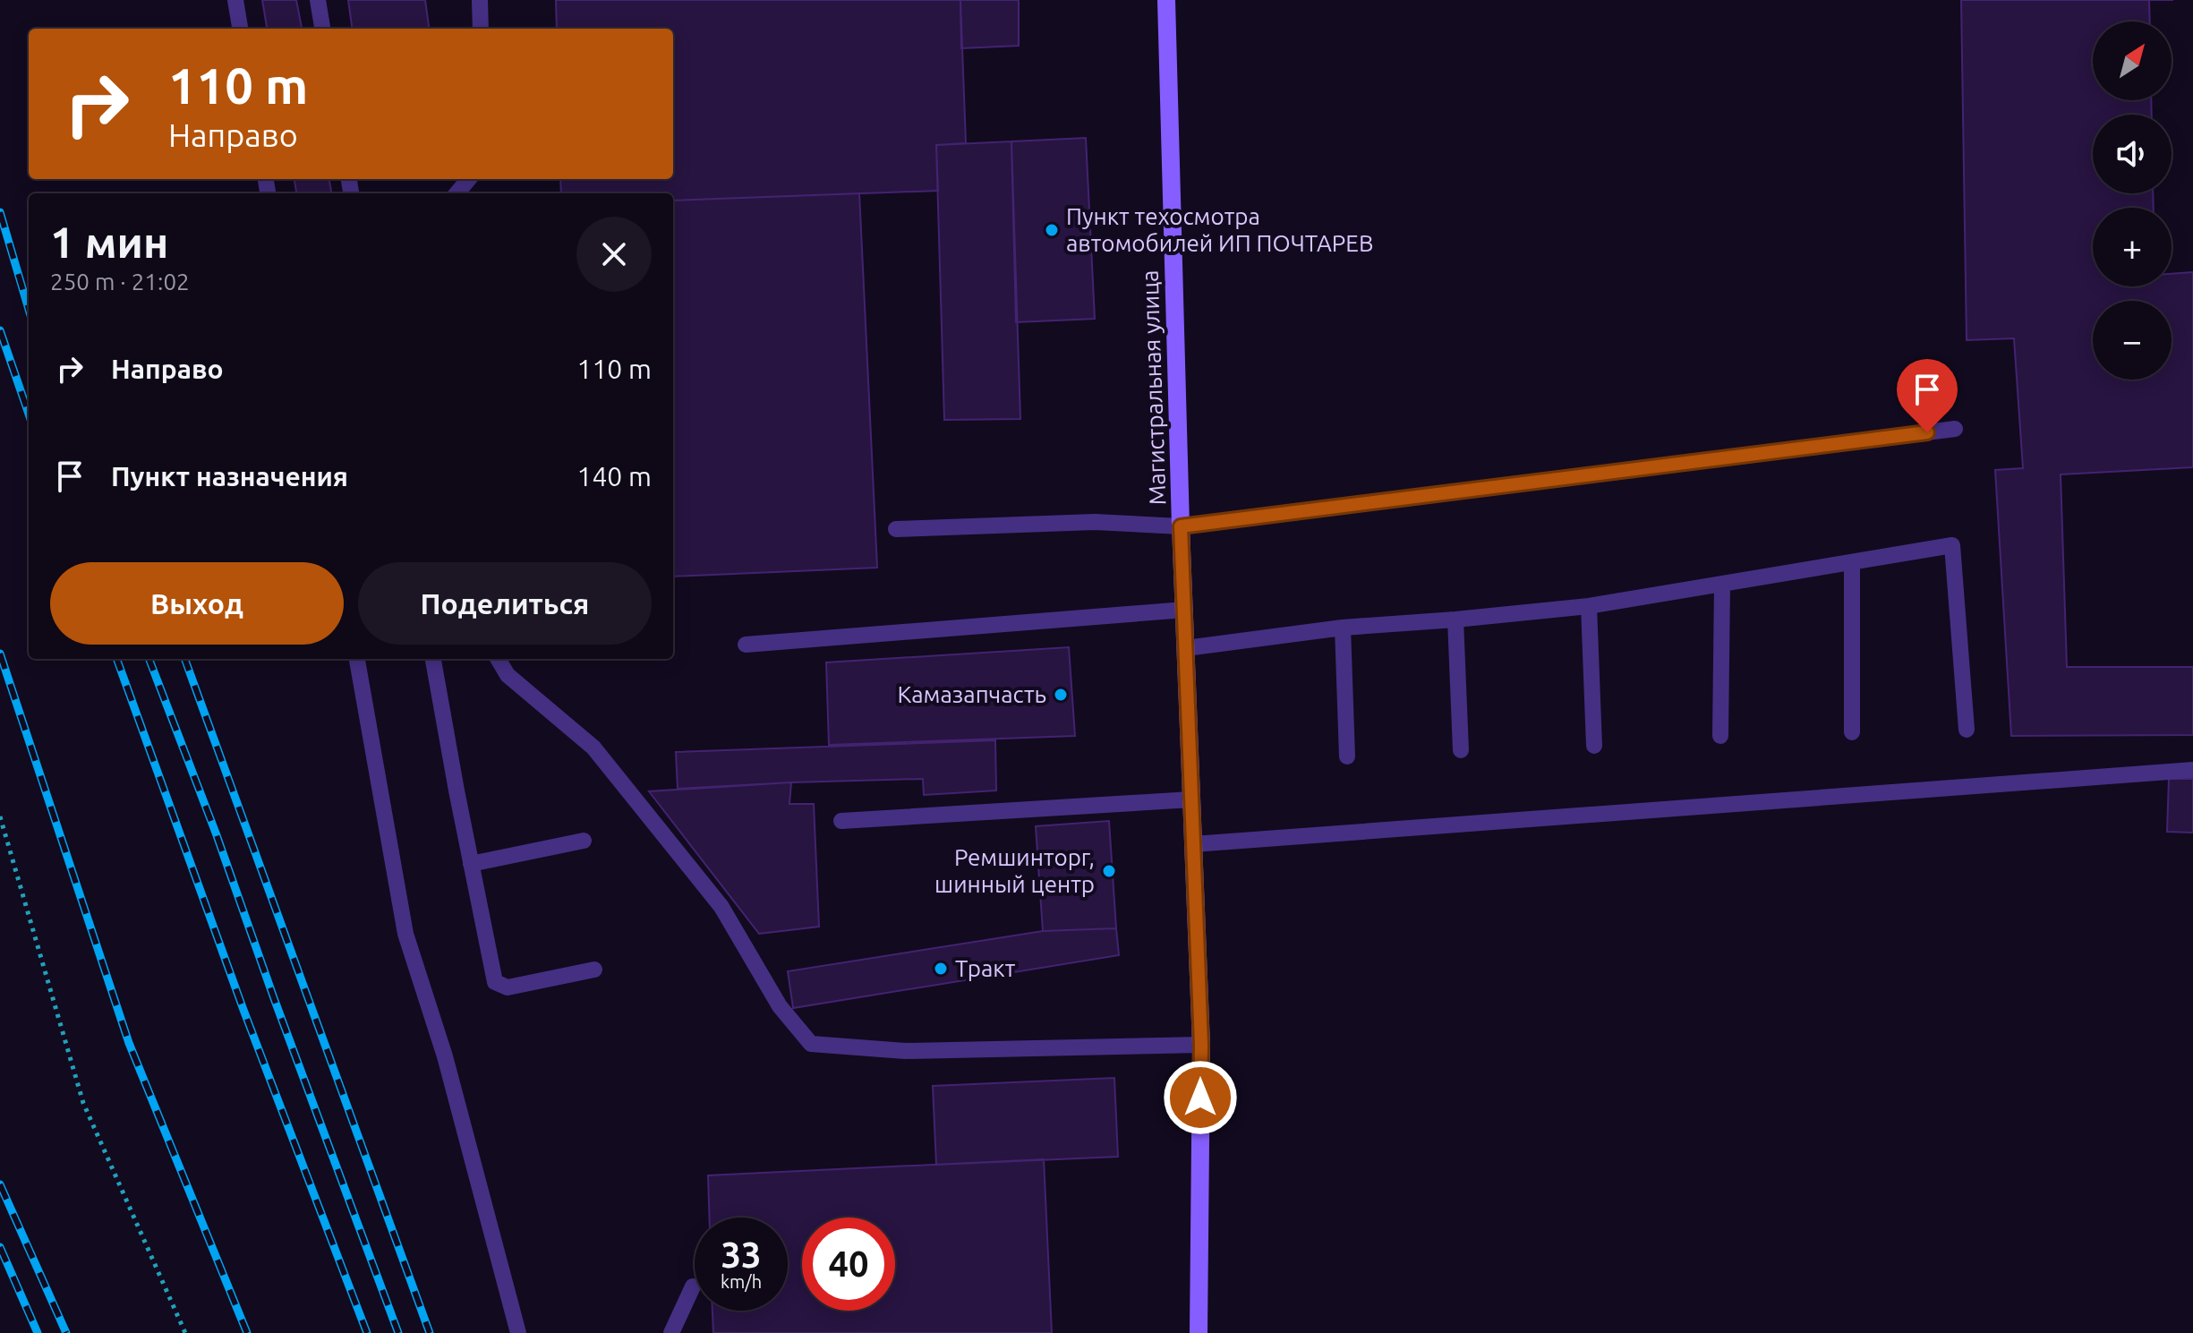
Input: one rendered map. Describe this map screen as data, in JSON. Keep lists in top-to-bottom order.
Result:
{
  "streets": {
    "street": ["Магистральная улица"]
  },
  "places": [
    "Пункт техосмотра автомобилей ИП ПОЧТАРЕВ",
    "Камазапчасть",
    "Ремшинторг, шинный центр",
    "Тракт"
  ],
  "north": "top right",
  "page": {
    "map_buttons": ["+", "−"],
    "turn": ["110 m", "Направо"],
    "heading": ["1 мин", "250 m · 21:02"],
    "list": [
      {
        "name": "Направо",
        "value": "110 m"
      },
      {
        "name": "Пункт назначения",
        "value": "140 m"
      }
    ],
    "buttons": ["Выход", "Поделиться"],
    "speed": "33 km/h",
    "limit": "40"
  }
}
